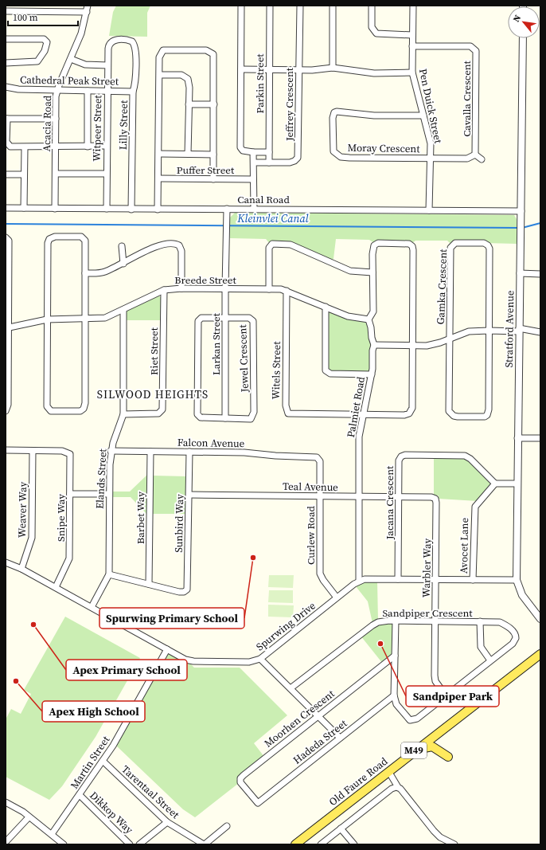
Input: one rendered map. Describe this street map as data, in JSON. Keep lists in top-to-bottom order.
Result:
{
  "streets": {
    "main road": ["M49", "Old Faure Road"],
    "street": [
      "Cathedral Peak Street",
      "Parkin Street",
      "Cavalla Crescent",
      "Jeffrey Crescent",
      "Pen Duick Street",
      "Acacia Road",
      "Lilly Street",
      "Witpeer Street",
      "Moray Crescent",
      "Puffer Street",
      "Canal Road",
      "Breede Street",
      "Gamka Crescent",
      "Stratford Avenue",
      "Larkan Street",
      "Riet Street",
      "Jewel Crescent",
      "Witels Street",
      "Palmiet Road",
      "Falcon Avenue",
      "Elands Street",
      "Teal Avenue",
      "Jacana Crescent",
      "Weaver Way",
      "Snipe Way",
      "Barbet Way",
      "Sunbird Way",
      "Curlew Road",
      "Avocet Lane",
      "Warbler Way",
      "Sandpiper Crescent",
      "Spurwing Drive",
      "Moorhen Crescent",
      "Hadeda Street",
      "Martin Street",
      "Tarentaal Street",
      "Dikkop Way"
    ]
  },
  "crossings": [
    ["Cathedral Peak Street", "Acacia Road"],
    ["Cathedral Peak Street", "Lilly Street"],
    ["Cathedral Peak Street", "Witpeer Street"],
    ["Parkin Street", "Jeffrey Crescent"],
    ["Cavalla Crescent", "Pen Duick Street"],
    ["Pen Duick Street", "Moray Crescent"],
    ["Pen Duick Street", "Canal Road"],
    ["Acacia Road", "Canal Road"],
    ["Lilly Street", "Witpeer Street"],
    ["Lilly Street", "Canal Road"],
    ["Witpeer Street", "Canal Road"],
    ["Canal Road", "Stratford Avenue"],
    ["Canal Road", "Larkan Street"],
    ["Breede Street", "Larkan Street"],
    ["Breede Street", "Riet Street"],
    ["Breede Street", "Witels Street"],
    ["Breede Street", "Palmiet Road"],
    ["Breede Street", "Elands Street"],
    ["Larkan Street", "Jewel Crescent"],
    ["Riet Street", "Elands Street"],
    ["Witels Street", "Palmiet Road"],
    ["Palmiet Road", "Teal Avenue"],
    ["Palmiet Road", "Spurwing Drive"],
    ["Falcon Avenue", "Elands Street"],
    ["Falcon Avenue", "Barbet Way"],
    ["Falcon Avenue", "Sunbird Way"],
    ["Falcon Avenue", "Curlew Road"],
    ["Elands Street", "Spurwing Drive"],
    ["Teal Avenue", "Jacana Crescent"],
    ["Teal Avenue", "Sunbird Way"],
    ["Teal Avenue", "Curlew Road"],
    ["Teal Avenue", "Warbler Way"],
    ["Jacana Crescent", "Avocet Lane"],
    ["Weaver Way", "Snipe Way"],
    ["Weaver Way", "Spurwing Drive"],
    ["Snipe Way", "Spurwing Drive"],
    ["Barbet Way", "Sunbird Way"],
    ["Curlew Road", "Spurwing Drive"],
    ["Warbler Way", "Sandpiper Crescent"],
    ["Spurwing Drive", "Martin Street"],
    ["Moorhen Crescent", "Hadeda Street"],
    ["Martin Street", "Tarentaal Street"],
    ["Martin Street", "Dikkop Way"]
  ],
  "districts": ["SILWOOD HEIGHTS"],
  "water": ["Kleinvlei Canal"],
  "places": [
    "Spurwing Primary School",
    "Apex Primary School",
    "Sandpiper Park",
    "Apex High School"
  ],
  "scale_bar": "100 m",
  "north": "top left"
}
